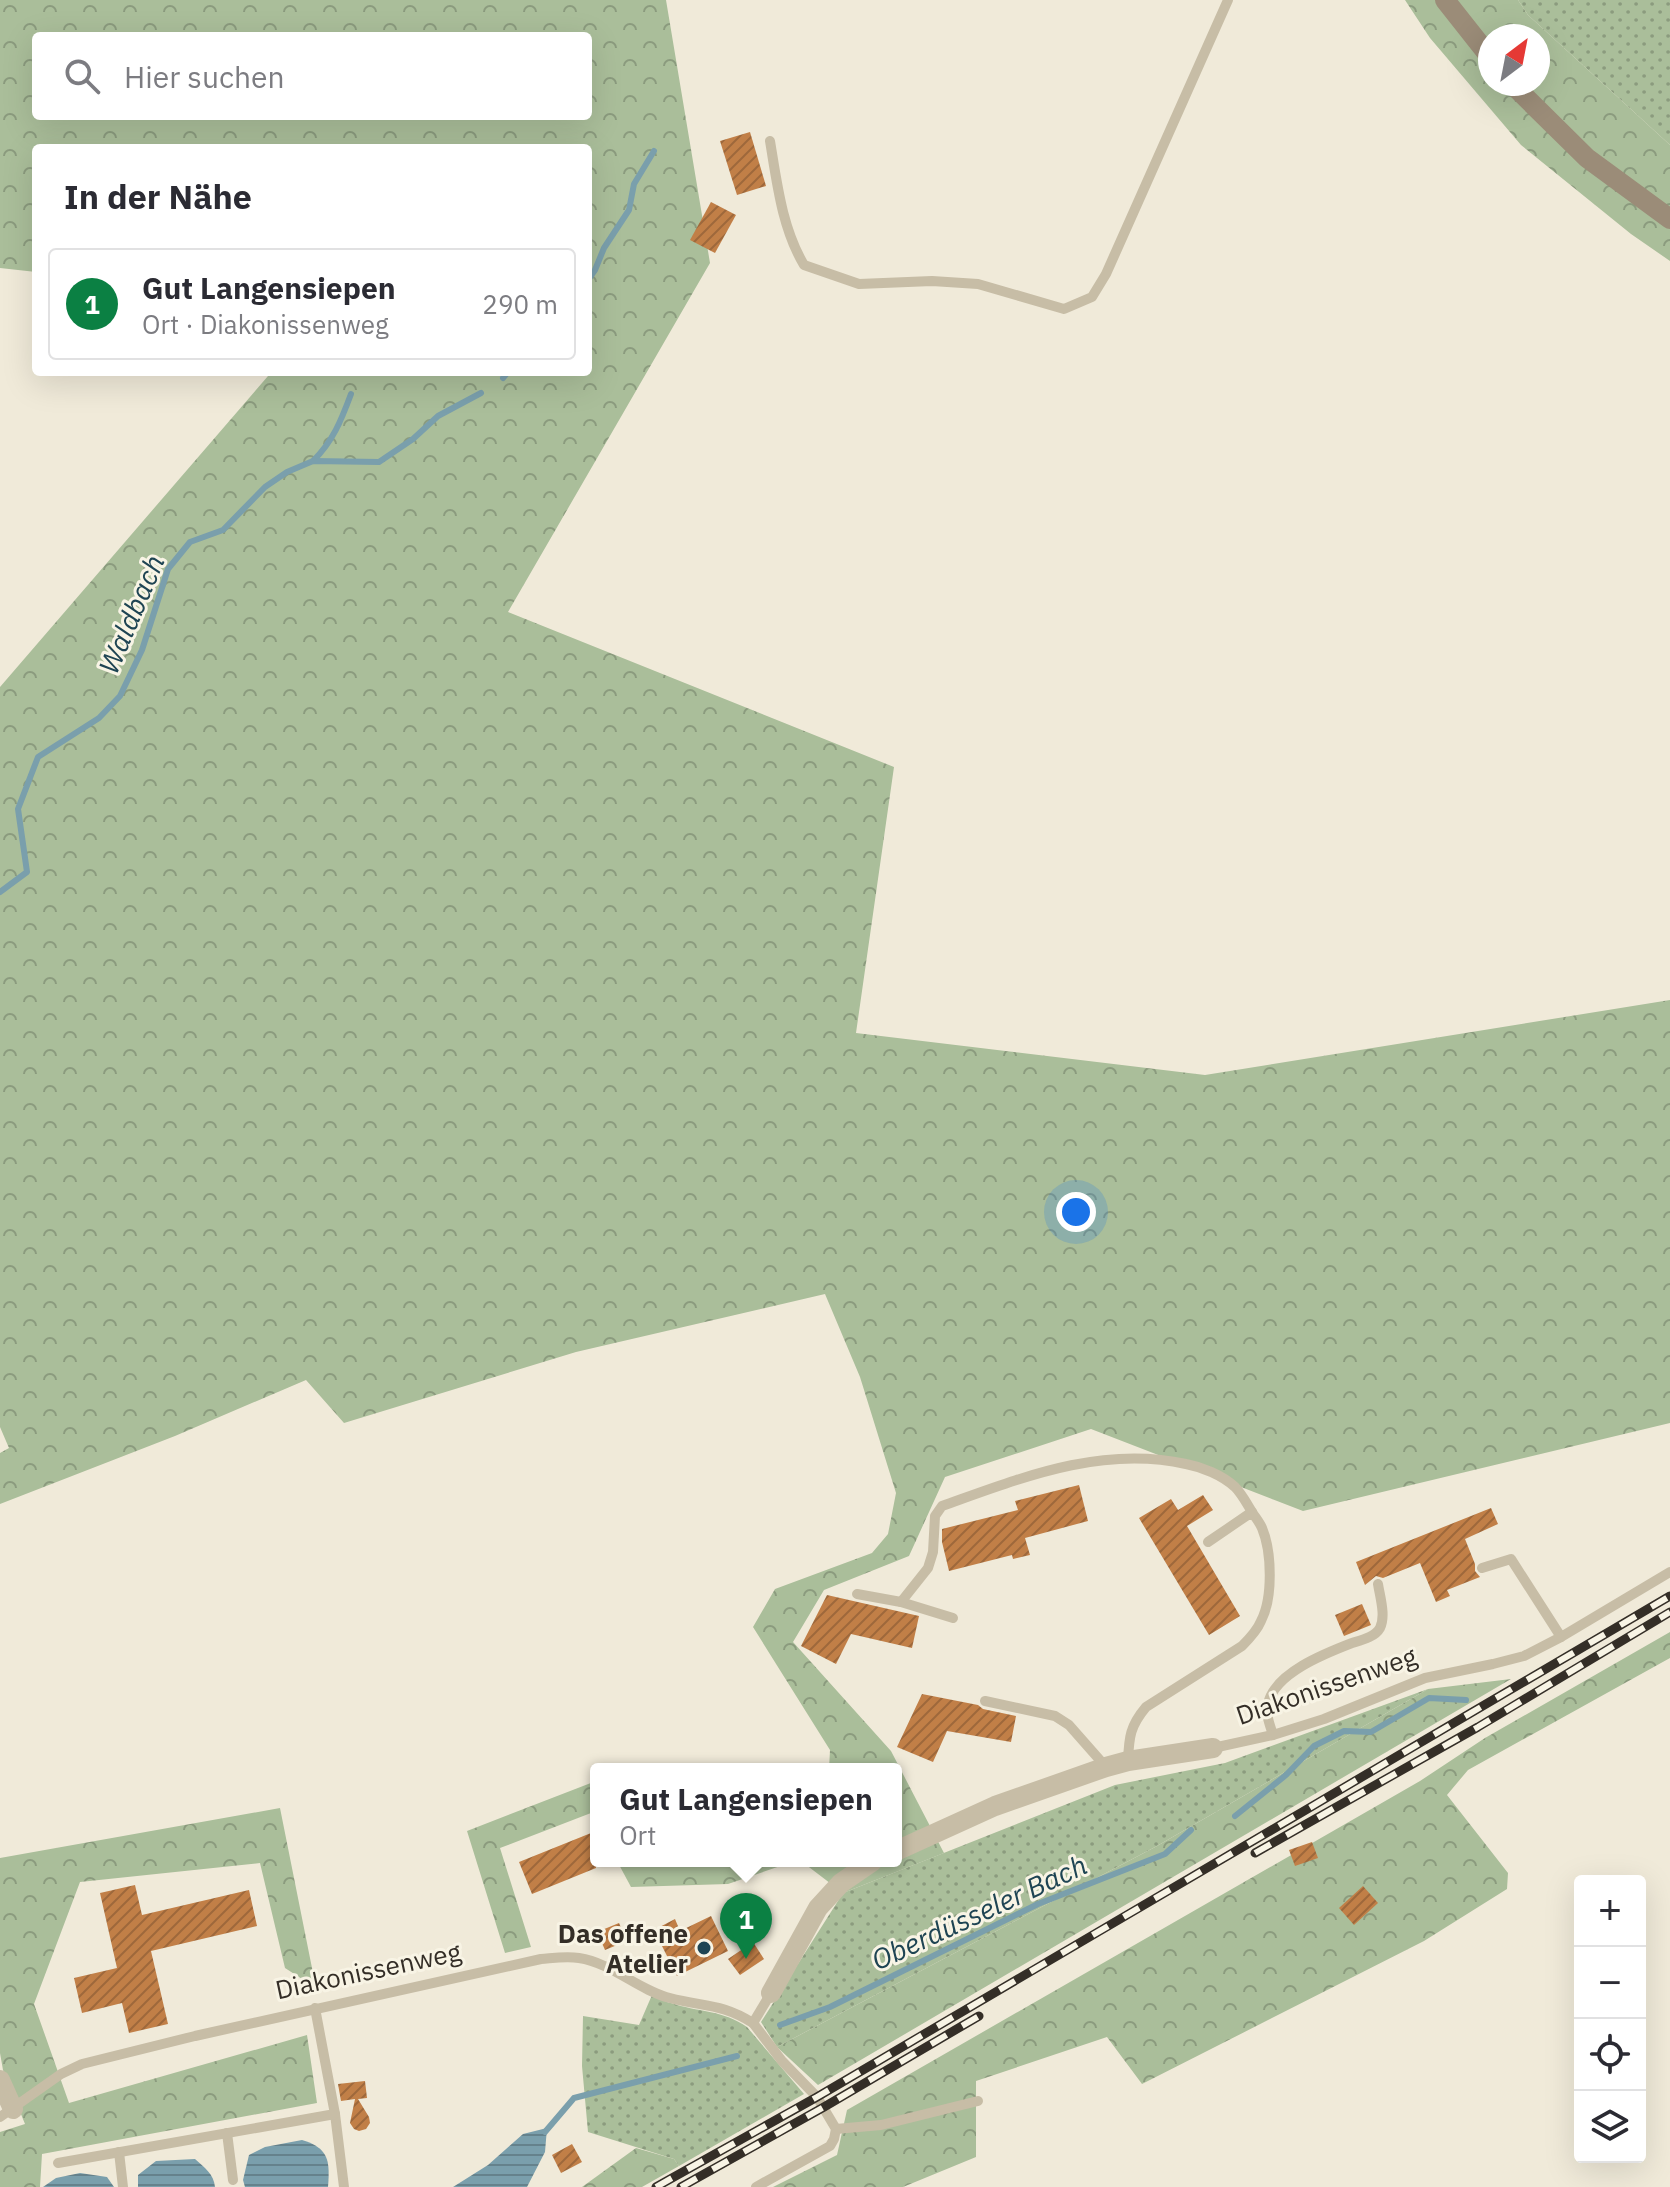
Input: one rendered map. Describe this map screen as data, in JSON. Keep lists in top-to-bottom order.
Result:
{
  "streets": {
    "street": ["Diakonissenweg"]
  },
  "water": ["Waldbach", "Oberdüsseler Bach"],
  "places": ["Das offene Atelier"],
  "north": "top right",
  "page": {
    "search": "Hier suchen",
    "heading": "In der Nähe",
    "list": [
      {
        "mark": "1",
        "name": "Gut Langensiepen",
        "note": "Ort · Diakonissenweg",
        "value": "290 m"
      }
    ],
    "popup": ["Gut Langensiepen", "Ort"],
    "map_buttons": ["+", "−"],
    "pins": "1"
  }
}
